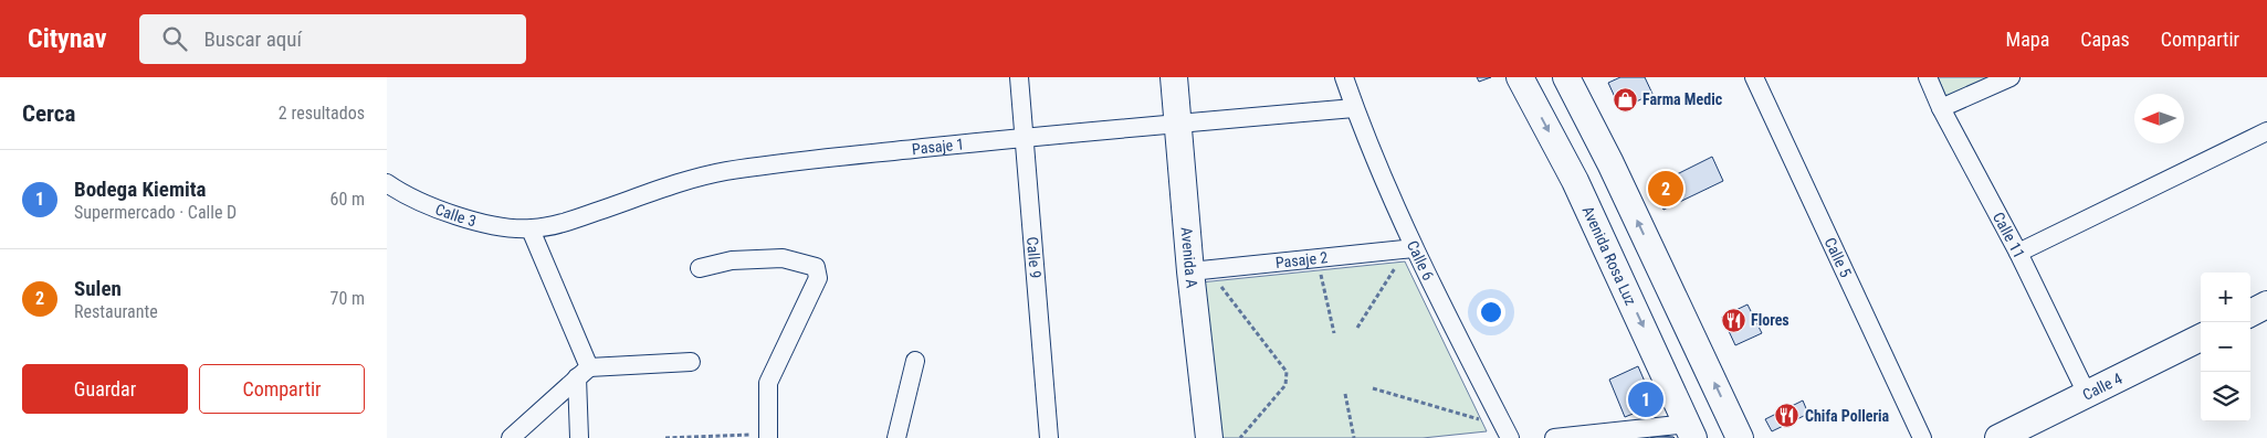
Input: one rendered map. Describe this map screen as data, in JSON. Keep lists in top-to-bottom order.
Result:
{
  "streets": {
    "street": [
      "Pasaje 1",
      "Calle 3",
      "Calle 11",
      "Avenida Rosa Luz",
      "Calle 9",
      "Avenida A",
      "Calle 5",
      "Pasaje 2",
      "Calle 6",
      "Calle 4"
    ]
  },
  "crossings": [
    ["Pasaje 1", "Calle 3"],
    ["Pasaje 1", "Calle 9"],
    ["Pasaje 1", "Avenida A"],
    ["Pasaje 1", "Calle 6"],
    ["Calle 11", "Calle 4"],
    ["Avenida A", "Pasaje 2"],
    ["Pasaje 2", "Calle 6"]
  ],
  "places": {
    "shop": ["Farma Medic"],
    "restaurant": ["Flores", "Chifa Polleria"]
  },
  "north": "left",
  "page": {
    "header": "Citynav",
    "search": "Buscar aquí",
    "nav": ["Mapa", "Capas", "Compartir"],
    "heading": ["Cerca", "2 resultados"],
    "list": [
      {
        "mark": "1",
        "name": "Bodega Kiemita",
        "note": "Supermercado · Calle D",
        "value": "60 m"
      },
      {
        "mark": "2",
        "name": "Sulen",
        "note": "Restaurante",
        "value": "70 m"
      }
    ],
    "pins": ["2", "1"],
    "map_buttons": ["+", "−"],
    "buttons": ["Guardar", "Compartir"]
  }
}
